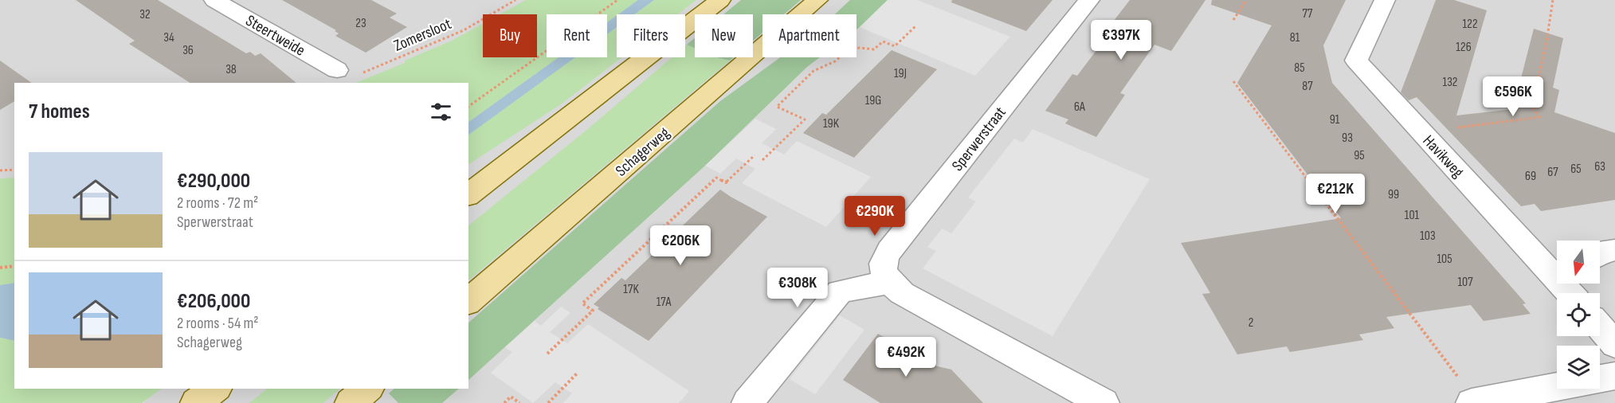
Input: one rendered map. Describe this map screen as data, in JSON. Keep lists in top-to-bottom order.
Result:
{
  "streets": {
    "main road": ["Schagerweg"],
    "street": ["Steertweide", "Sperwerstraat", "Havikweg"],
    "path": ["Zomersloot"]
  },
  "house_numbers": [
    "77",
    "32",
    "23",
    "122",
    "34",
    "81",
    "126",
    "36",
    "85",
    "38",
    "19J",
    "132",
    "87",
    "19G",
    "6A",
    "91",
    "19K",
    "93",
    "95",
    "63",
    "65",
    "67",
    "69",
    "99",
    "101",
    "103",
    "105",
    "107",
    "17K",
    "17A",
    "2"
  ],
  "north": "bottom",
  "page": {
    "chip": [
      "Buy",
      "Rent",
      "Filters",
      "New",
      "Apartment"
    ],
    "price": [
      "€397K",
      "€596K",
      "€212K",
      "€290K",
      "€206K",
      "€308K",
      "€492K"
    ],
    "heading": "7 homes",
    "list": [
      {
        "name": "€290,000",
        "note": "2 rooms · 72 m² · Sperwerstraat"
      },
      {
        "name": "€206,000",
        "note": "2 rooms · 54 m² · Schagerweg"
      }
    ]
  }
}
